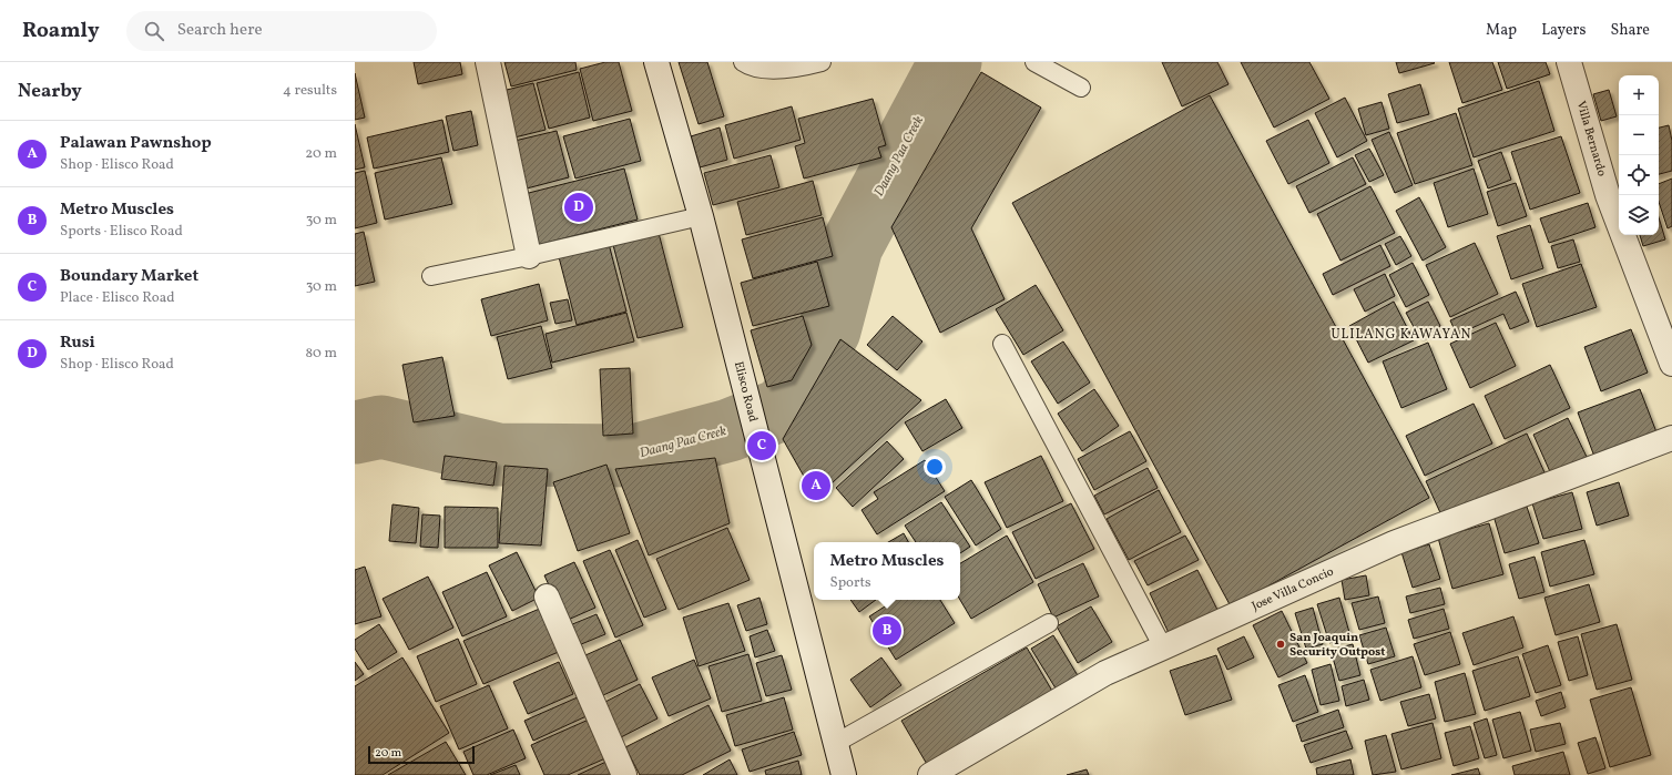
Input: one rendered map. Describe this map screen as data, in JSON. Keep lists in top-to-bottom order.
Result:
{
  "streets": {
    "street": ["Villa Bernardo", "Elisco Road", "Jose Villa Concio"]
  },
  "districts": ["ULILANG KAWAYAN"],
  "water": ["Daang Paa Creek"],
  "places": ["San Joaquin Security Outpost"],
  "scale_bar": "20 m",
  "page": {
    "header": "Roamly",
    "search": "Search here",
    "nav": ["Map", "Layers", "Share"],
    "heading": ["Nearby", "4 results"],
    "map_buttons": ["+", "−"],
    "list": [
      {
        "mark": "A",
        "name": "Palawan Pawnshop",
        "note": "Shop · Elisco Road",
        "value": "20 m"
      },
      {
        "mark": "B",
        "name": "Metro Muscles",
        "note": "Sports · Elisco Road",
        "value": "30 m"
      },
      {
        "mark": "C",
        "name": "Boundary Market",
        "note": "Place · Elisco Road",
        "value": "30 m"
      },
      {
        "mark": "D",
        "name": "Rusi",
        "note": "Shop · Elisco Road",
        "value": "80 m"
      }
    ],
    "pins": [
      "D",
      "C",
      "A",
      "B"
    ],
    "popup": ["Metro Muscles", "Sports"],
    "scale": "20 m"
  }
}
